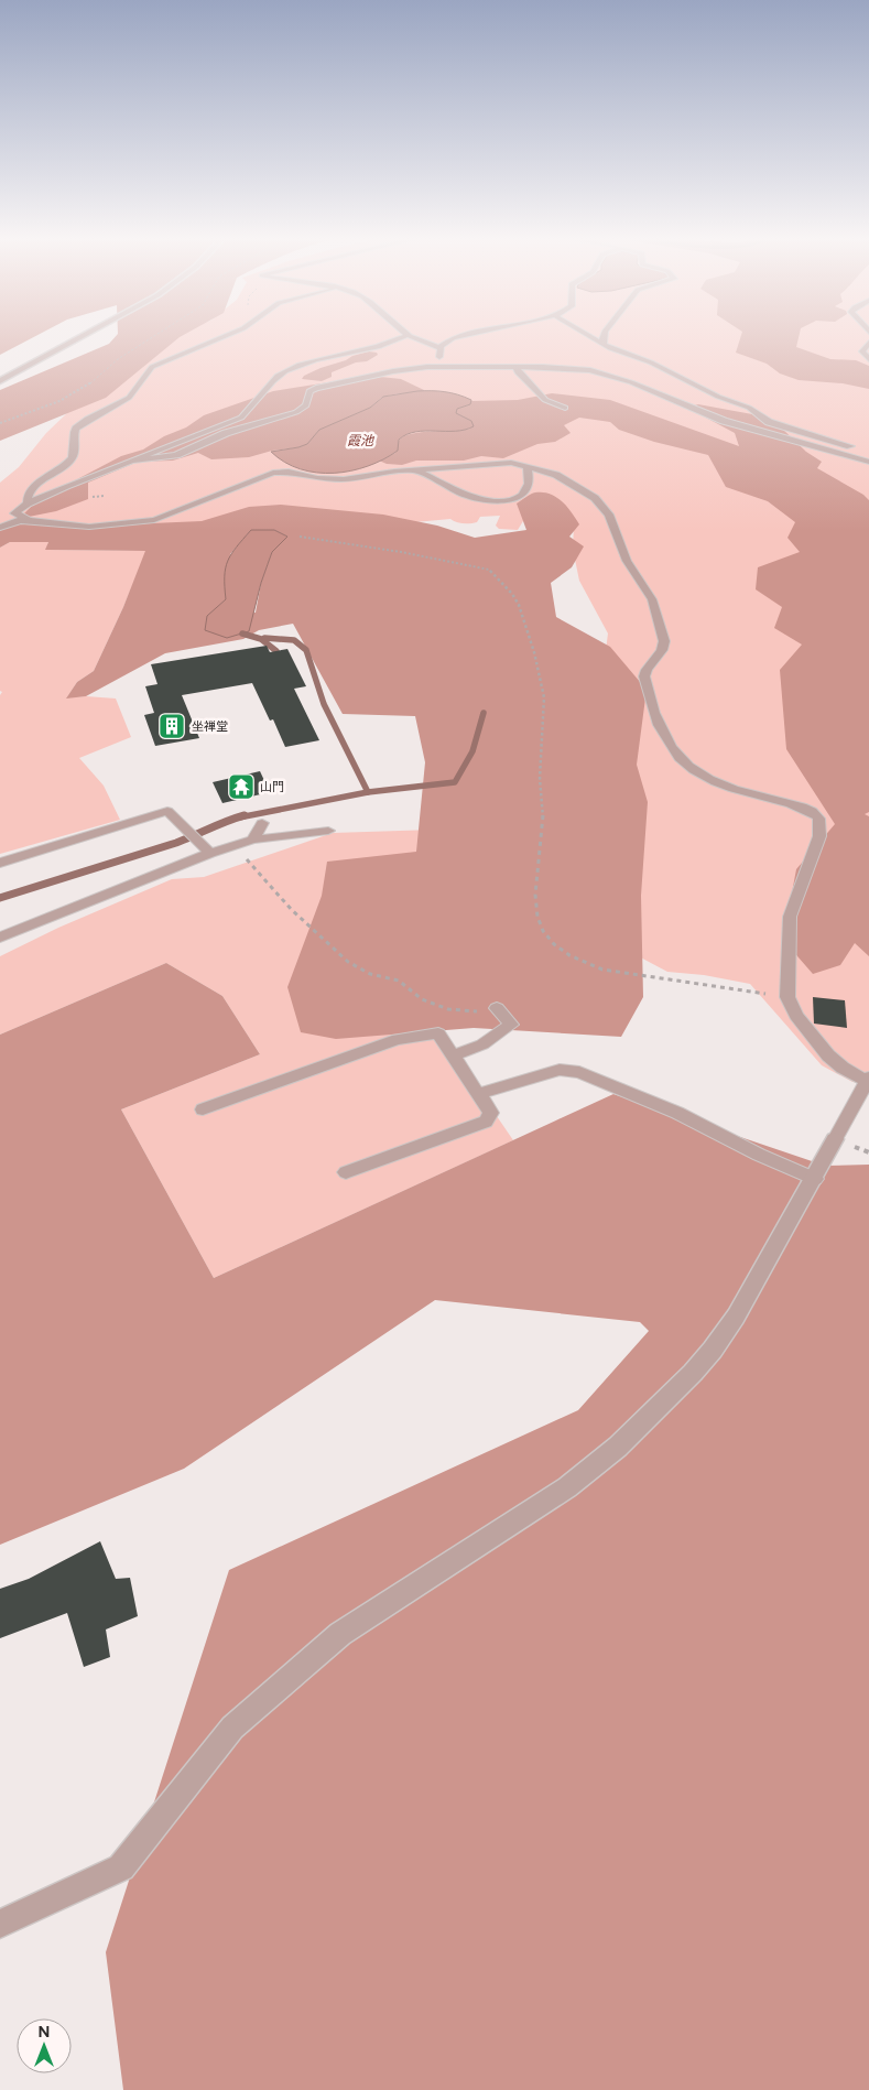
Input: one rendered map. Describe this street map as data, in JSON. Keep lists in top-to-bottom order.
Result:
{
  "water": ["霞池"],
  "places": {
    "building": ["坐禅堂"],
    "temple": ["山門"]
  },
  "north": "top"
}
